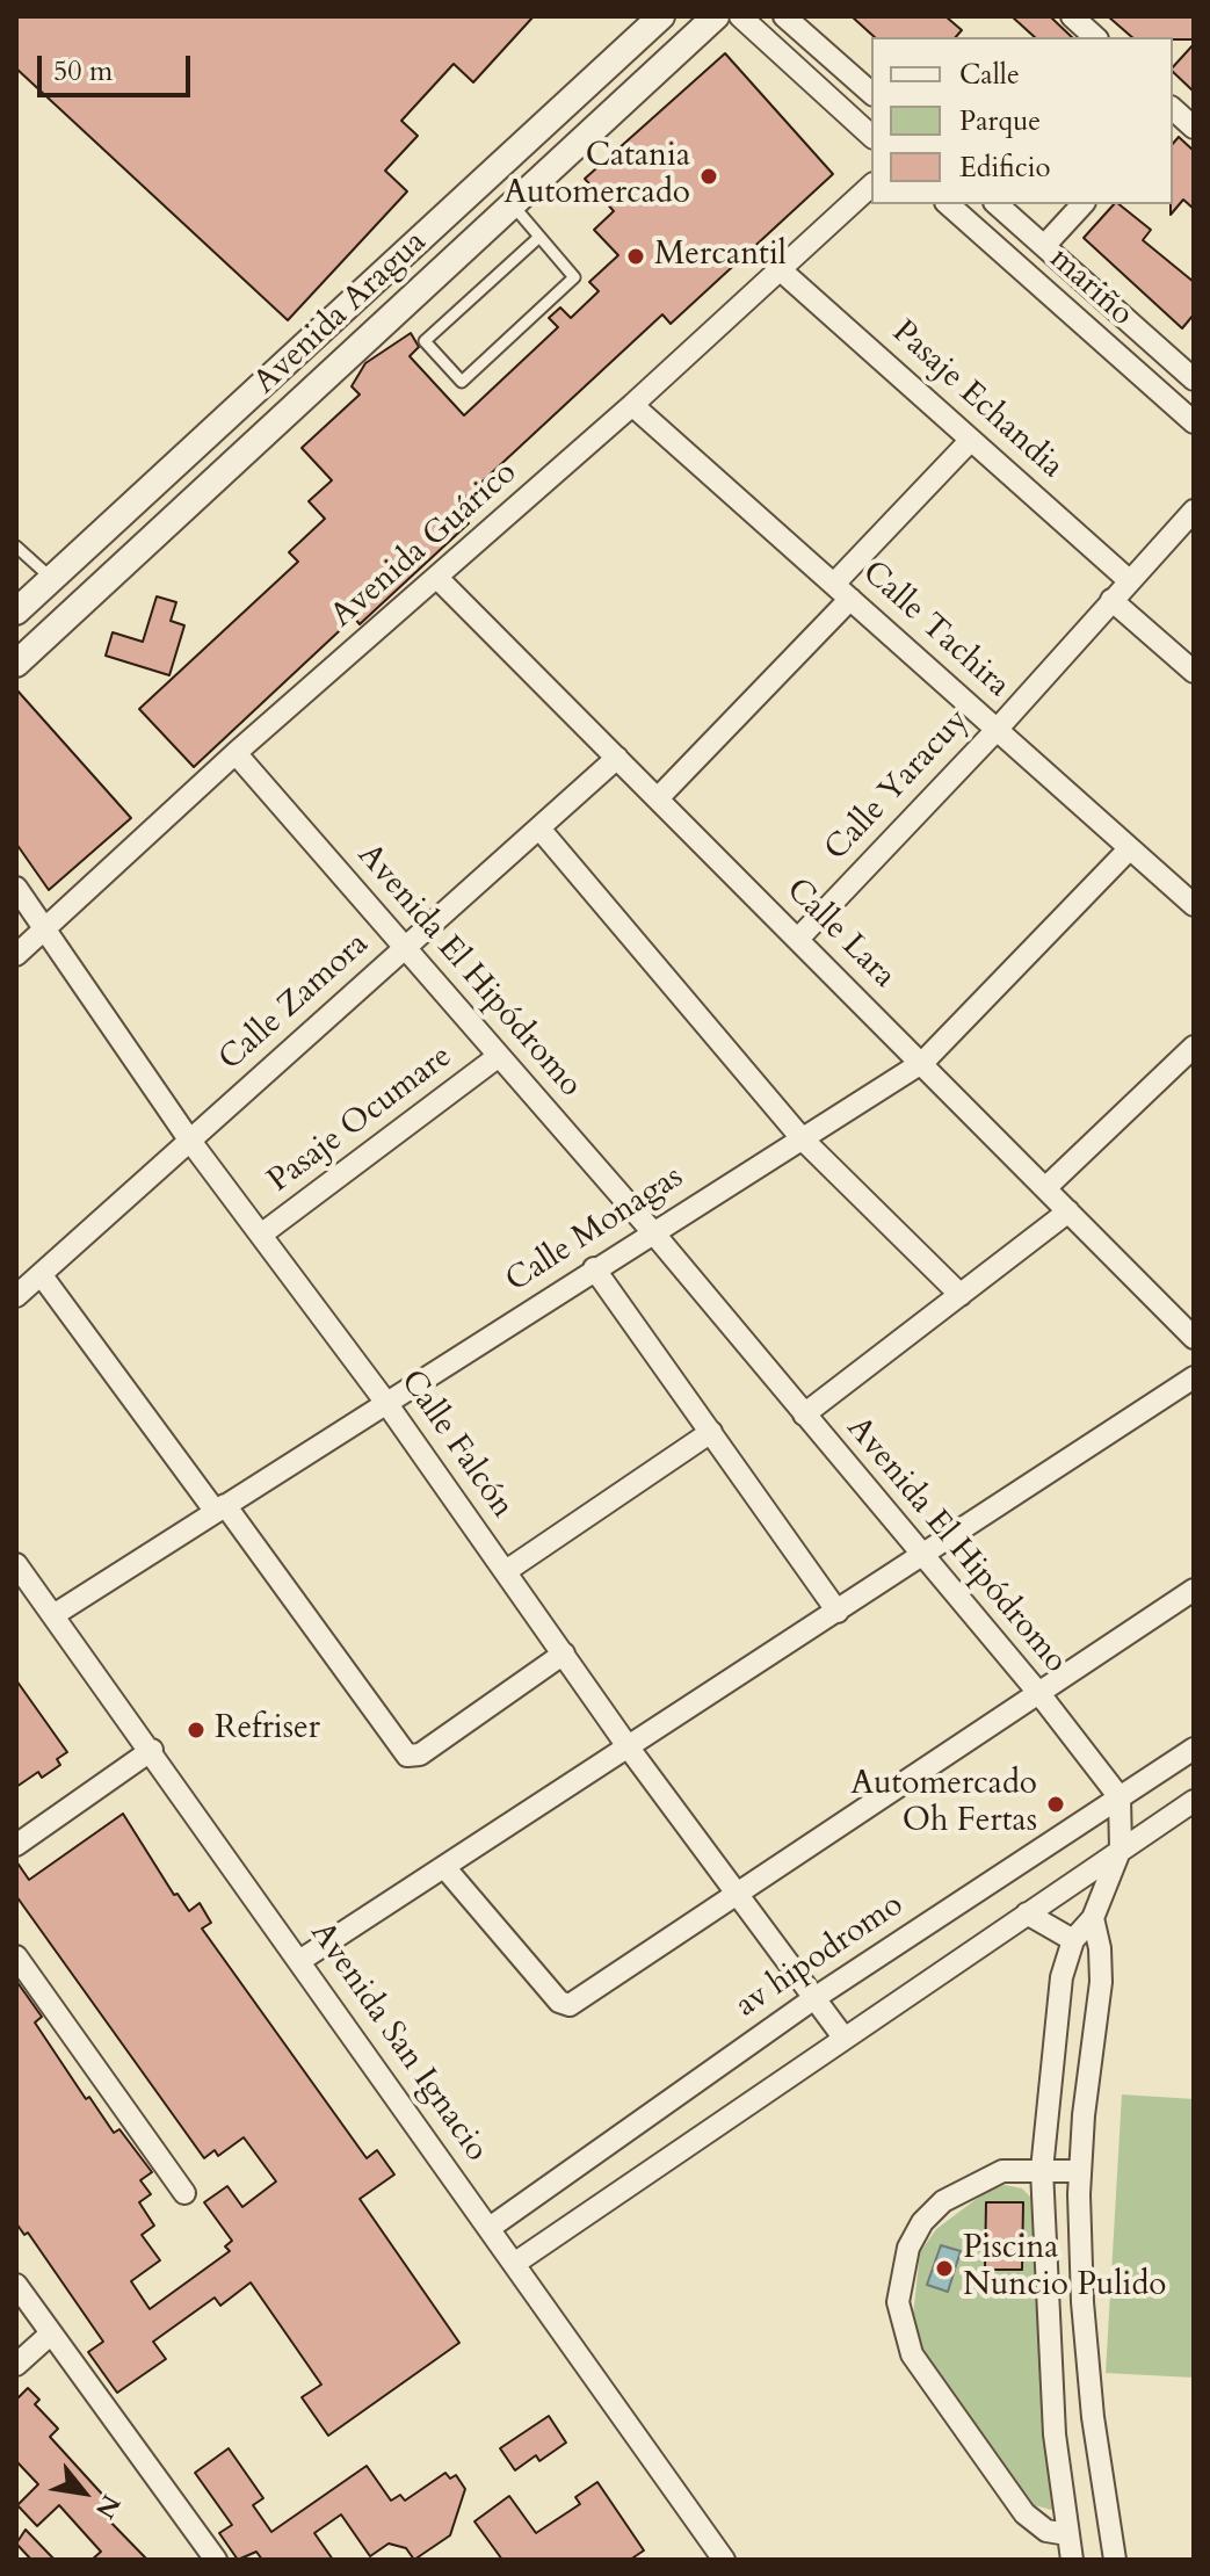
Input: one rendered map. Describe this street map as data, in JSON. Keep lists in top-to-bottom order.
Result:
{
  "streets": {
    "street": [
      "mariño",
      "Avenida Aragua",
      "Pasaje Echandia",
      "Avenida Guárico",
      "Calle Tachira",
      "Calle Yaracuy",
      "Calle Lara",
      "Avenida El Hipódromo",
      "Calle Zamora",
      "Pasaje Ocumare",
      "Calle Monagas",
      "Calle Falcón",
      "av hipodromo",
      "Avenida San Ignacio"
    ]
  },
  "crossings": [
    ["Pasaje Echandia", "Avenida Guárico"],
    ["Pasaje Echandia", "Calle Yaracuy"],
    ["Avenida Guárico", "Calle Tachira"],
    ["Avenida Guárico", "Calle Lara"],
    ["Avenida Guárico", "Avenida El Hipódromo"],
    ["Avenida Guárico", "Calle Falcón"],
    ["Calle Tachira", "Calle Yaracuy"],
    ["Calle Tachira", "Calle Monagas"],
    ["Calle Yaracuy", "Calle Lara"],
    ["Calle Lara", "Calle Zamora"],
    ["Calle Lara", "Calle Monagas"],
    ["Avenida El Hipódromo", "Calle Zamora"],
    ["Avenida El Hipódromo", "Pasaje Ocumare"],
    ["Avenida El Hipódromo", "Calle Monagas"],
    ["Avenida El Hipódromo", "av hipodromo"],
    ["Calle Zamora", "Calle Falcón"],
    ["Pasaje Ocumare", "Calle Falcón"],
    ["Calle Monagas", "Calle Falcón"],
    ["Calle Monagas", "Avenida San Ignacio"],
    ["Calle Falcón", "av hipodromo"],
    ["av hipodromo", "Avenida San Ignacio"]
  ],
  "places": [
    "Catania Automercado",
    "Mercantil",
    "Refriser",
    "Automercado Oh Fertas",
    "Piscina Nuncio Pulido"
  ],
  "legend": ["Calle", "Parque", "Edificio"],
  "scale_bar": "50 m",
  "north": "bottom right"
}
